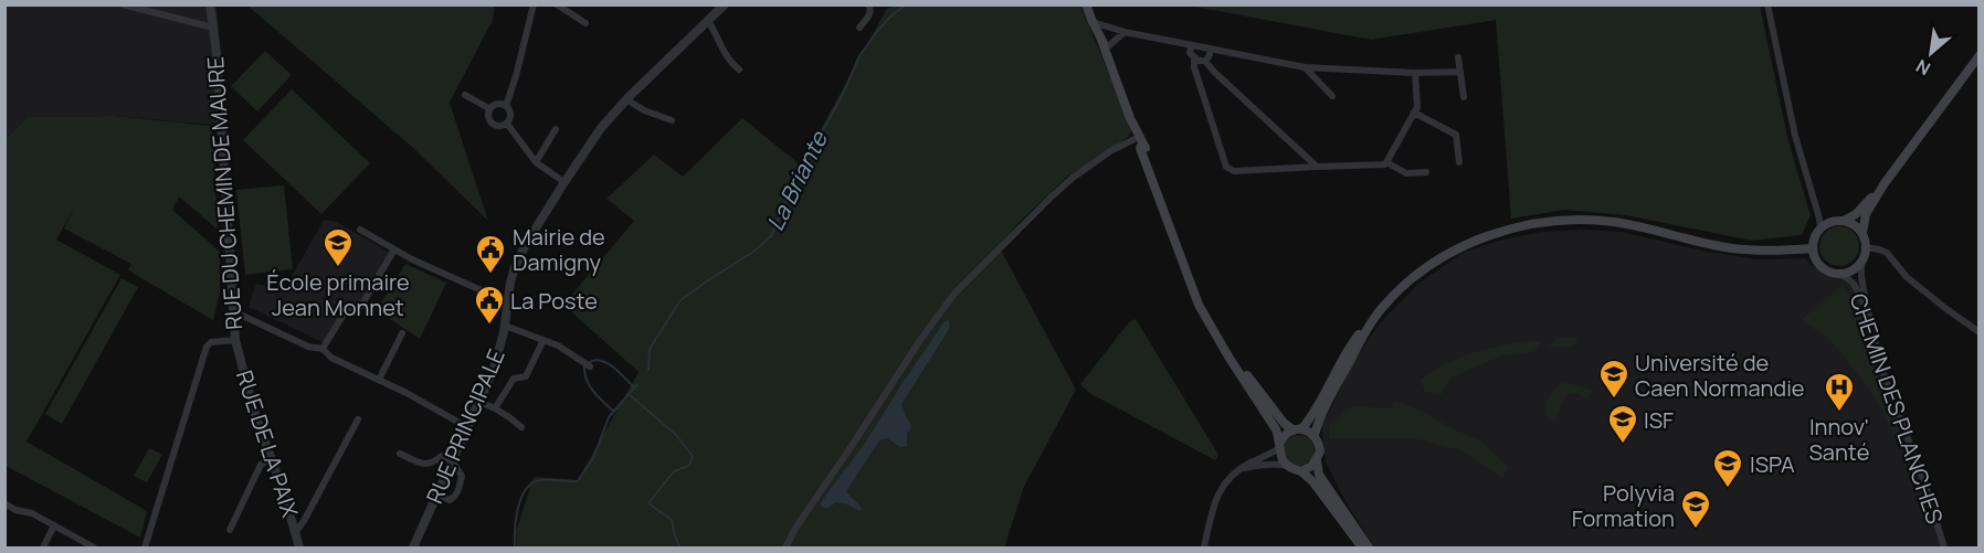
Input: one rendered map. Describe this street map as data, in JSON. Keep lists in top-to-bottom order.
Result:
{
  "streets": {
    "street": [
      "RUE DU CHEMIN DE MAURE",
      "CHEMIN DES PLANCHES",
      "RUE PRINCIPALE",
      "RUE DE LA PAIX"
    ]
  },
  "crossings": [
    ["RUE DU CHEMIN DE MAURE", "RUE DE LA PAIX"]
  ],
  "water": ["La Briante"],
  "places": {
    "school or university": [
      "École primaire Jean Monnet",
      "Université de Caen Normandie",
      "ISF",
      "ISPA",
      "Polyvia Formation"
    ],
    "public building": ["Mairie de Damigny", "La Poste"],
    "hospital": ["Innov' Santé"]
  },
  "north": "bottom left"
}
